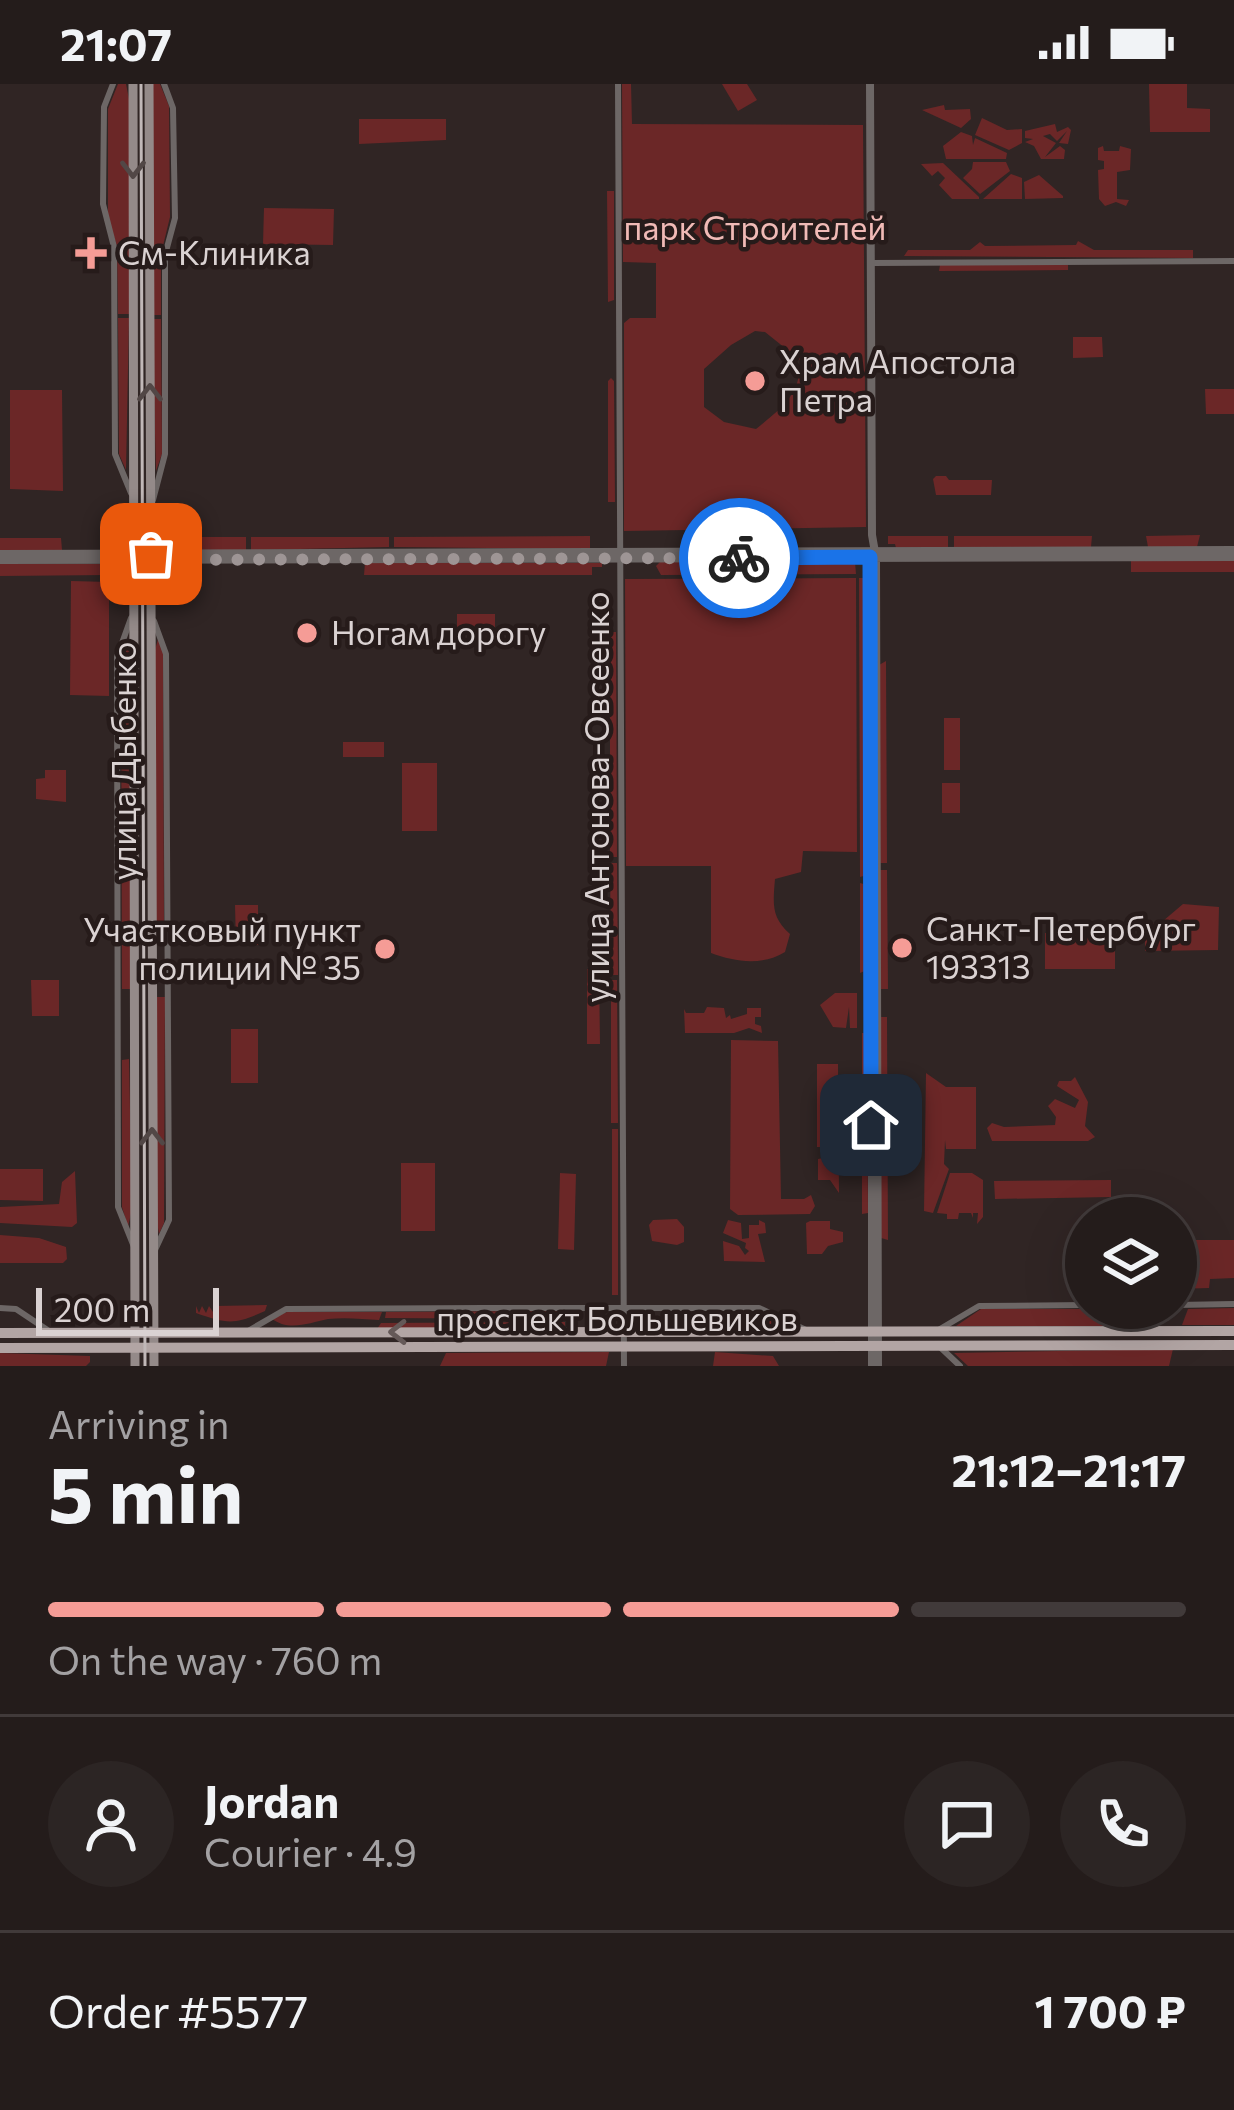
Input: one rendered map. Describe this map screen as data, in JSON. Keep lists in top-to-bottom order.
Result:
{
  "streets": {
    "main road": ["улица Дыбенко", "проспект Большевиков"],
    "street": ["улица Антонова-Овсеенко"]
  },
  "crossings": [
    ["улица Дыбенко", "проспект Большевиков"],
    ["улица Антонова-Овсеенко", "проспект Большевиков"]
  ],
  "parks": ["парк Строителей"],
  "places": {
    "health": ["См-Клиника"],
    "other": [
      "Храм Апостола Петра",
      "Ногам дорогу",
      "Санкт-Петербург 193313",
      "Участковый пункт полиции № 35"
    ]
  },
  "scale_bar": "200 m",
  "page": {
    "status": "21:07",
    "scale": "200 m",
    "heading": ["5 min", "Arriving in", "21:12–21:17"],
    "panel": [
      "Jordan",
      "Courier · 4.9",
      "Order #5577",
      "1 700 ₽"
    ],
    "bar": "On the way · 760 m"
  }
}
